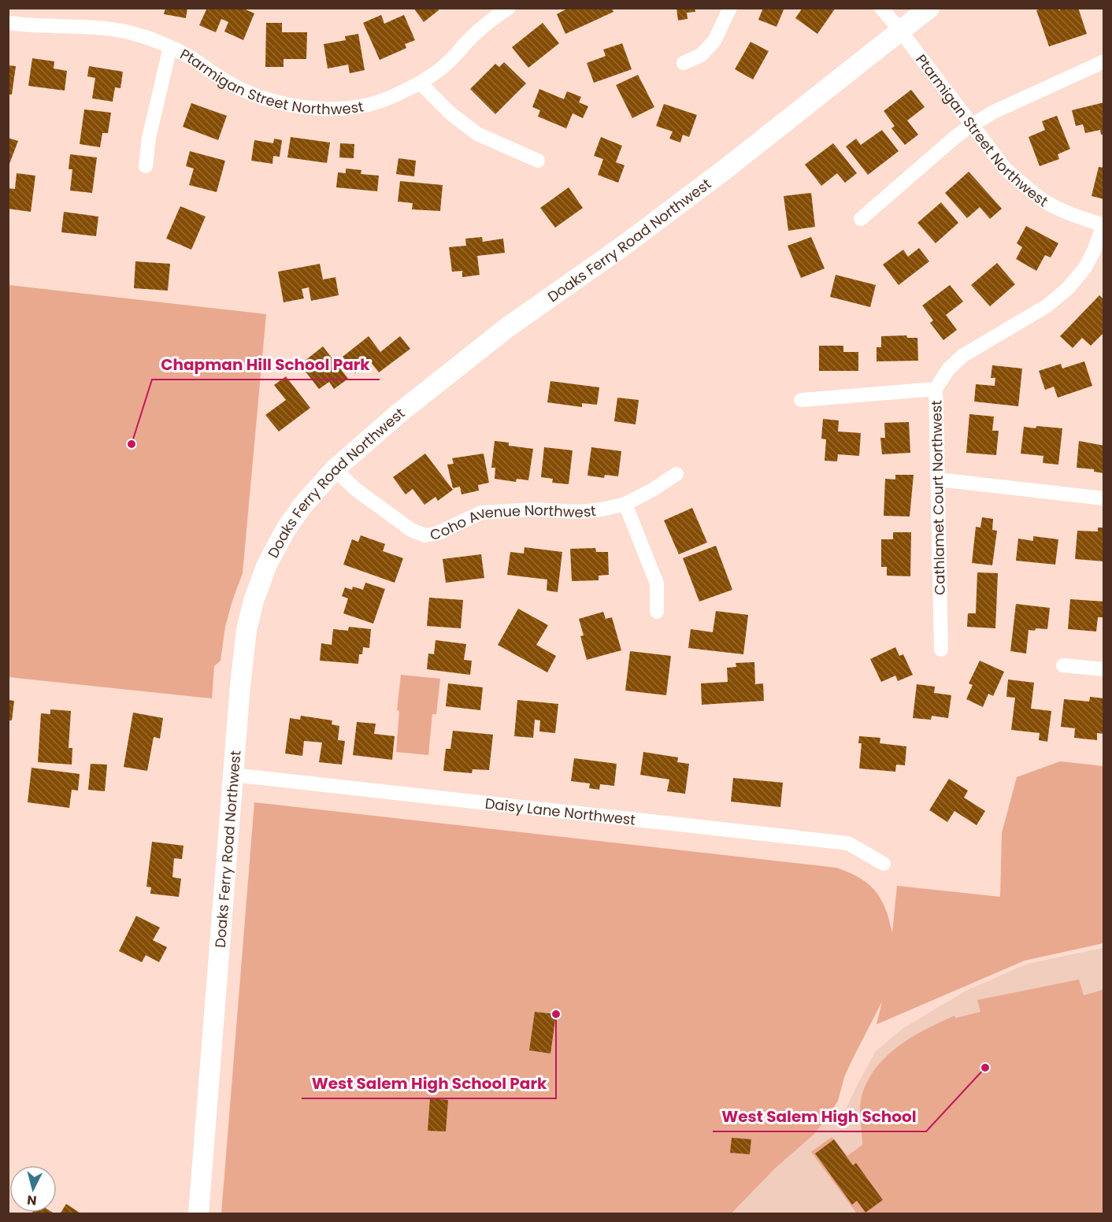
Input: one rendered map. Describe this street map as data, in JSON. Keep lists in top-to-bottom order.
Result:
{
  "streets": {
    "main road": ["Doaks Ferry Road Northwest"],
    "street": [
      "Ptarmigan Street Northwest",
      "Cathlamet Court Northwest",
      "Coho Avenue Northwest",
      "Daisy Lane Northwest"
    ]
  },
  "crossings": [
    ["Ptarmigan Street Northwest", "Doaks Ferry Road Northwest"],
    ["Ptarmigan Street Northwest", "Cathlamet Court Northwest"],
    ["Doaks Ferry Road Northwest", "Coho Avenue Northwest"],
    ["Doaks Ferry Road Northwest", "Daisy Lane Northwest"]
  ],
  "places": ["Chapman Hill School Park", "West Salem High School Park", "West Salem High School"],
  "north": "bottom"
}
